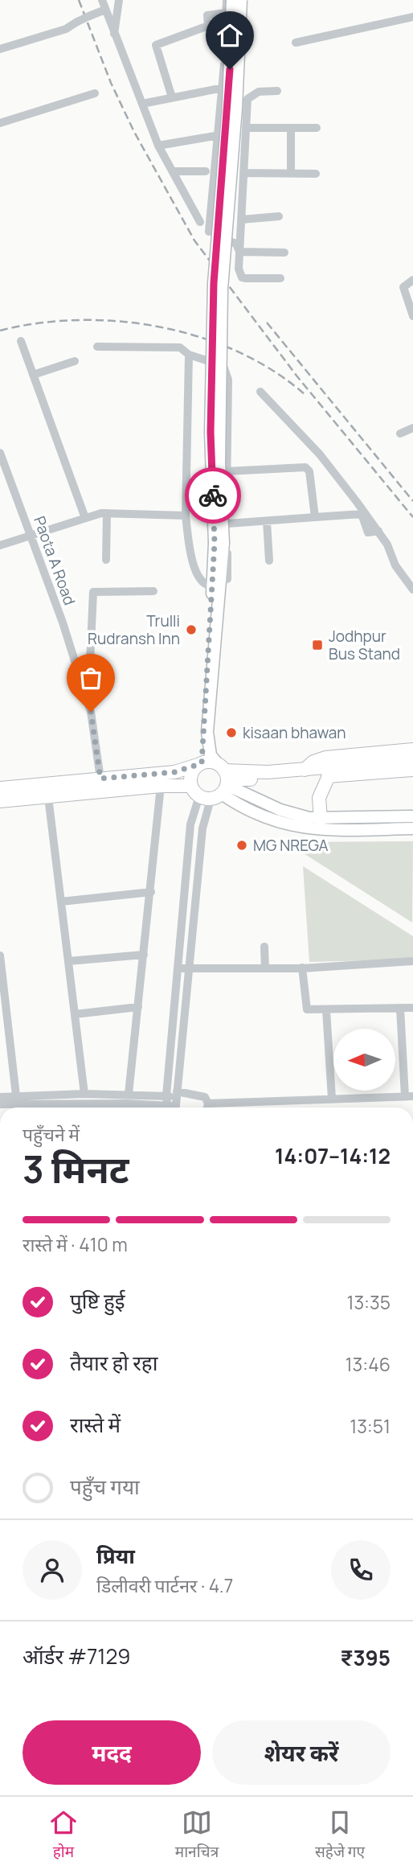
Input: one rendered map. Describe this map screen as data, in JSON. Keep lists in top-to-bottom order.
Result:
{
  "streets": {
    "street": ["Paota A Road"]
  },
  "places": {
    "other": ["Trulli Rudransh Inn", "kisaan bhawan", "MG NREGA"],
    "transit": ["Jodhpur Bus Stand"]
  },
  "north": "left",
  "page": {
    "heading": ["3 मिनट", "पहुँचने में", "14:07–14:12"],
    "panel": [
      "प्रिया",
      "डिलीवरी पार्टनर · 4.7",
      "ऑर्डर #7129",
      "₹395"
    ],
    "bar": "रास्ते में · 410 m",
    "list": [
      ["पुष्टि हुई", "13:35"],
      ["तैयार हो रहा", "13:46"],
      ["रास्ते में", "13:51"],
      "पहुँच गया"
    ],
    "buttons": ["मदद", "शेयर करें"],
    "tabs": ["होम", "मानचित्र", "सहेजे गए"]
  }
}
